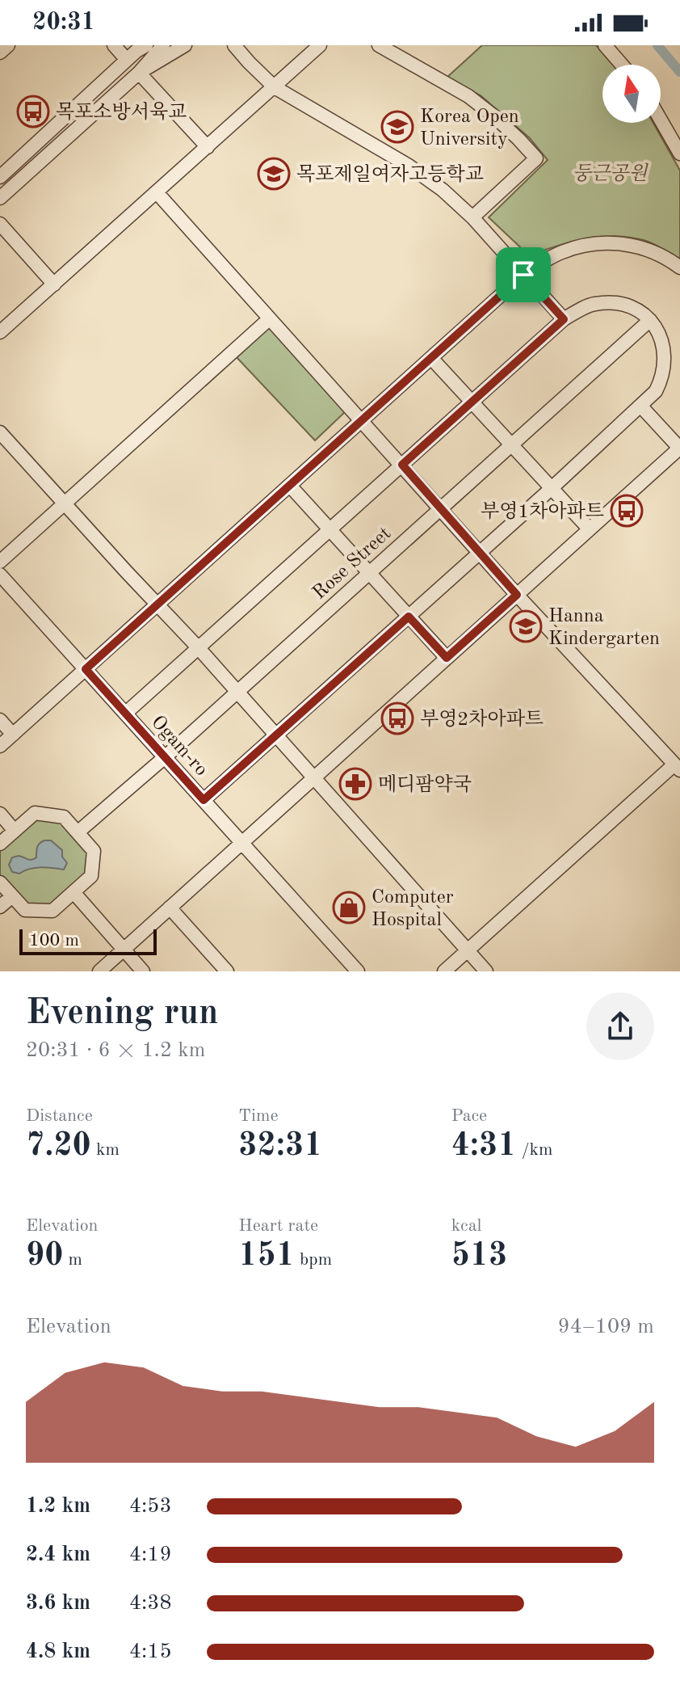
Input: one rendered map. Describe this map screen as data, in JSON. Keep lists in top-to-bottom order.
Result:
{
  "streets": {
    "street": ["Rose Street", "Ogam-ro"]
  },
  "crossings": [
    ["Rose Street", "Ogam-ro"]
  ],
  "parks": ["둥근공원"],
  "places": {
    "bus stop": ["목포소방서육교", "부영1차아파트", "부영2차아파트"],
    "school or university": ["Korea Open University", "목포제일여자고등학교", "Hanna Kindergarten"],
    "pharmacy": ["메디팜약국"],
    "shop": ["Computer Hospital"]
  },
  "scale_bar": "100 m",
  "north": "top",
  "page": {
    "status": "20:31",
    "scale": "100 m",
    "heading": ["Evening run", "20:31 · 6 × 1.2 km"],
    "stats": [
      ["Distance", "7.20 km"],
      ["Time", "32:31"],
      ["Pace", "4:31 /km"],
      ["Elevation", "90 m"],
      ["Heart rate", "151 bpm"],
      ["kcal", "513"]
    ],
    "chart": ["Elevation", "94–109 m"],
    "list": [
      {
        "name": "1.2 km",
        "note": "4:53"
      },
      {
        "name": "2.4 km",
        "note": "4:19"
      },
      {
        "name": "3.6 km",
        "note": "4:38"
      },
      {
        "name": "4.8 km",
        "note": "4:15"
      }
    ]
  }
}
